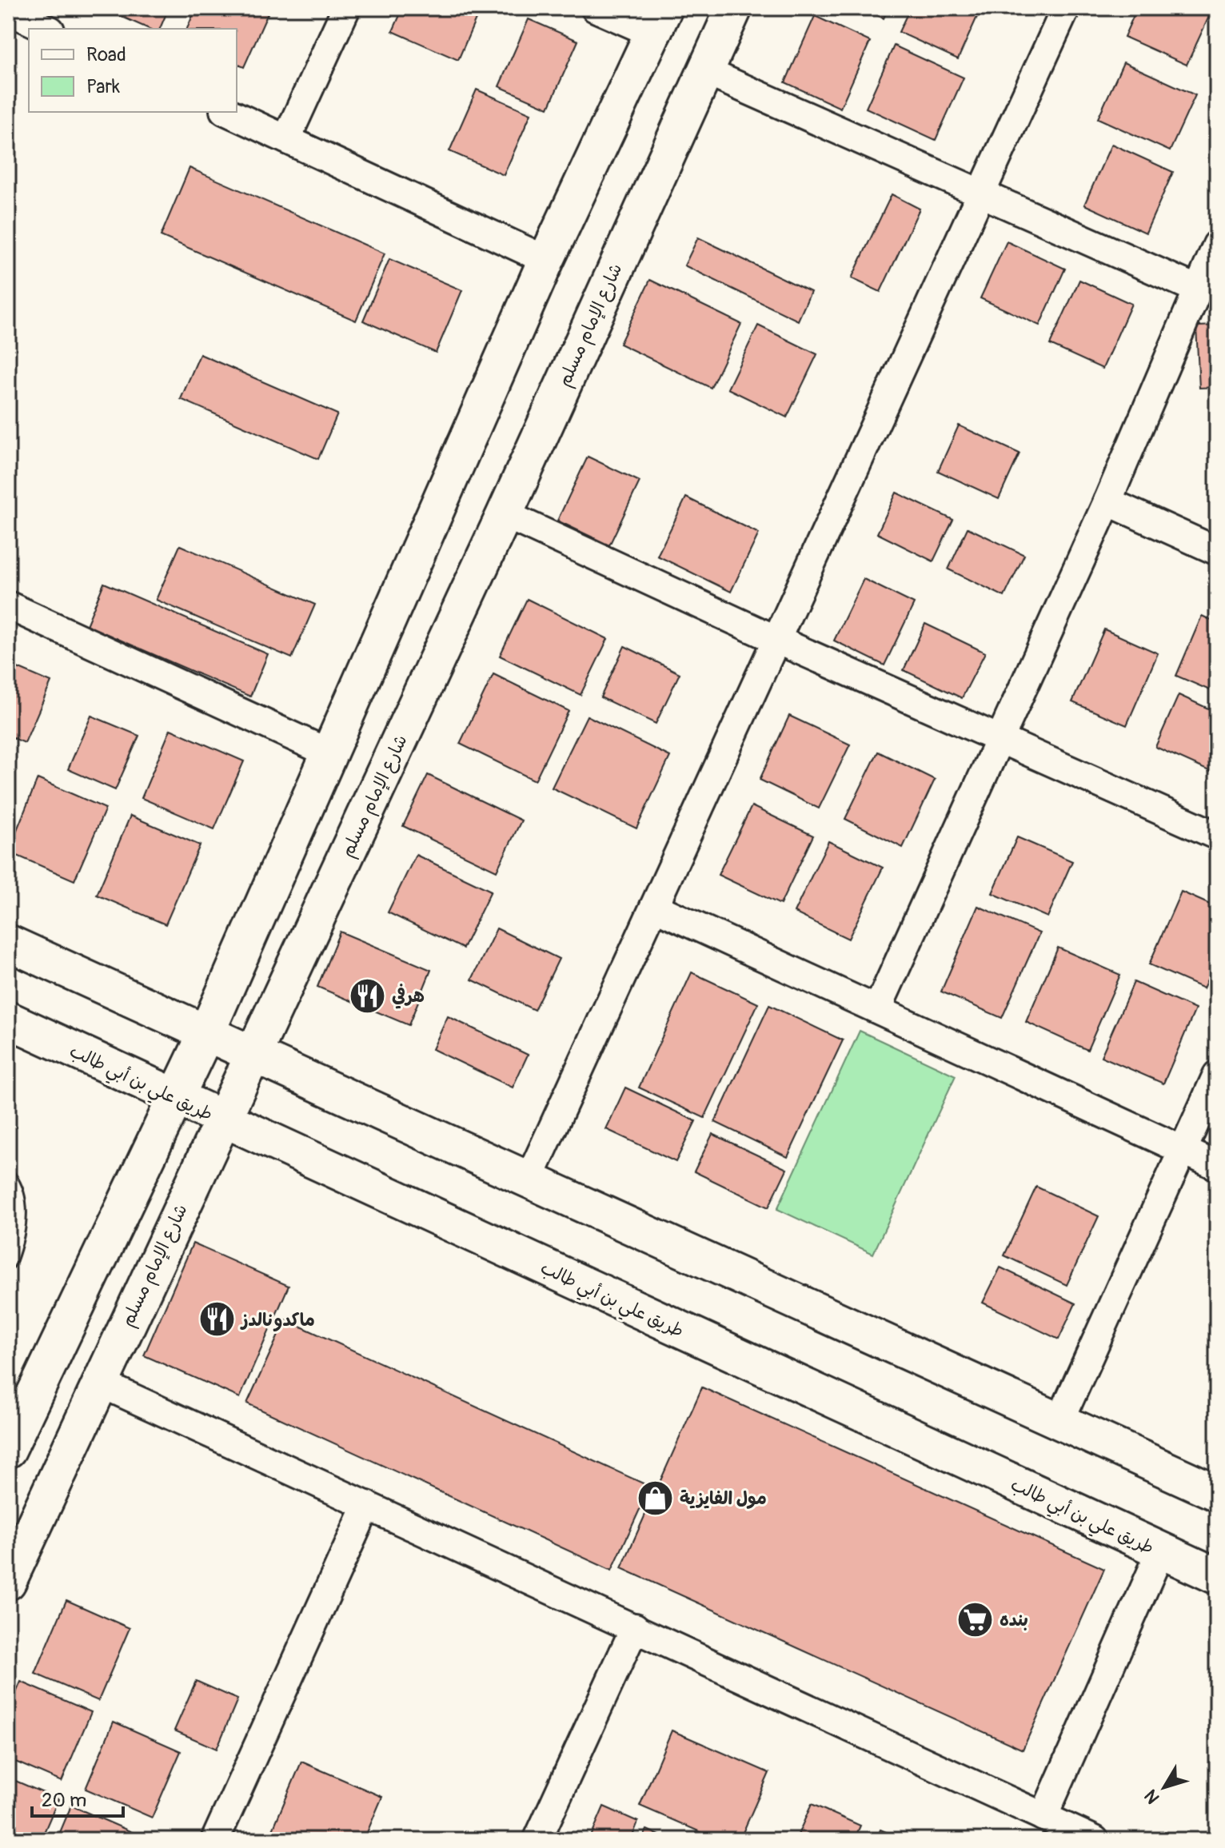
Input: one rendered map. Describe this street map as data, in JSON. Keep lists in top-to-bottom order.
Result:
{
  "streets": {
    "main road": ["شارع الإمام مسلم", "طريق علي بن أبي طالب"]
  },
  "crossings": [
    ["شارع الإمام مسلم", "طريق علي بن أبي طالب"]
  ],
  "places": {
    "restaurant": ["هرفي", "ماكدونالدز"],
    "shop": ["مول الفايزية"],
    "supermarket": ["بنده"]
  },
  "legend": ["Road", "Park"],
  "scale_bar": "20 m",
  "north": "bottom left"
}
